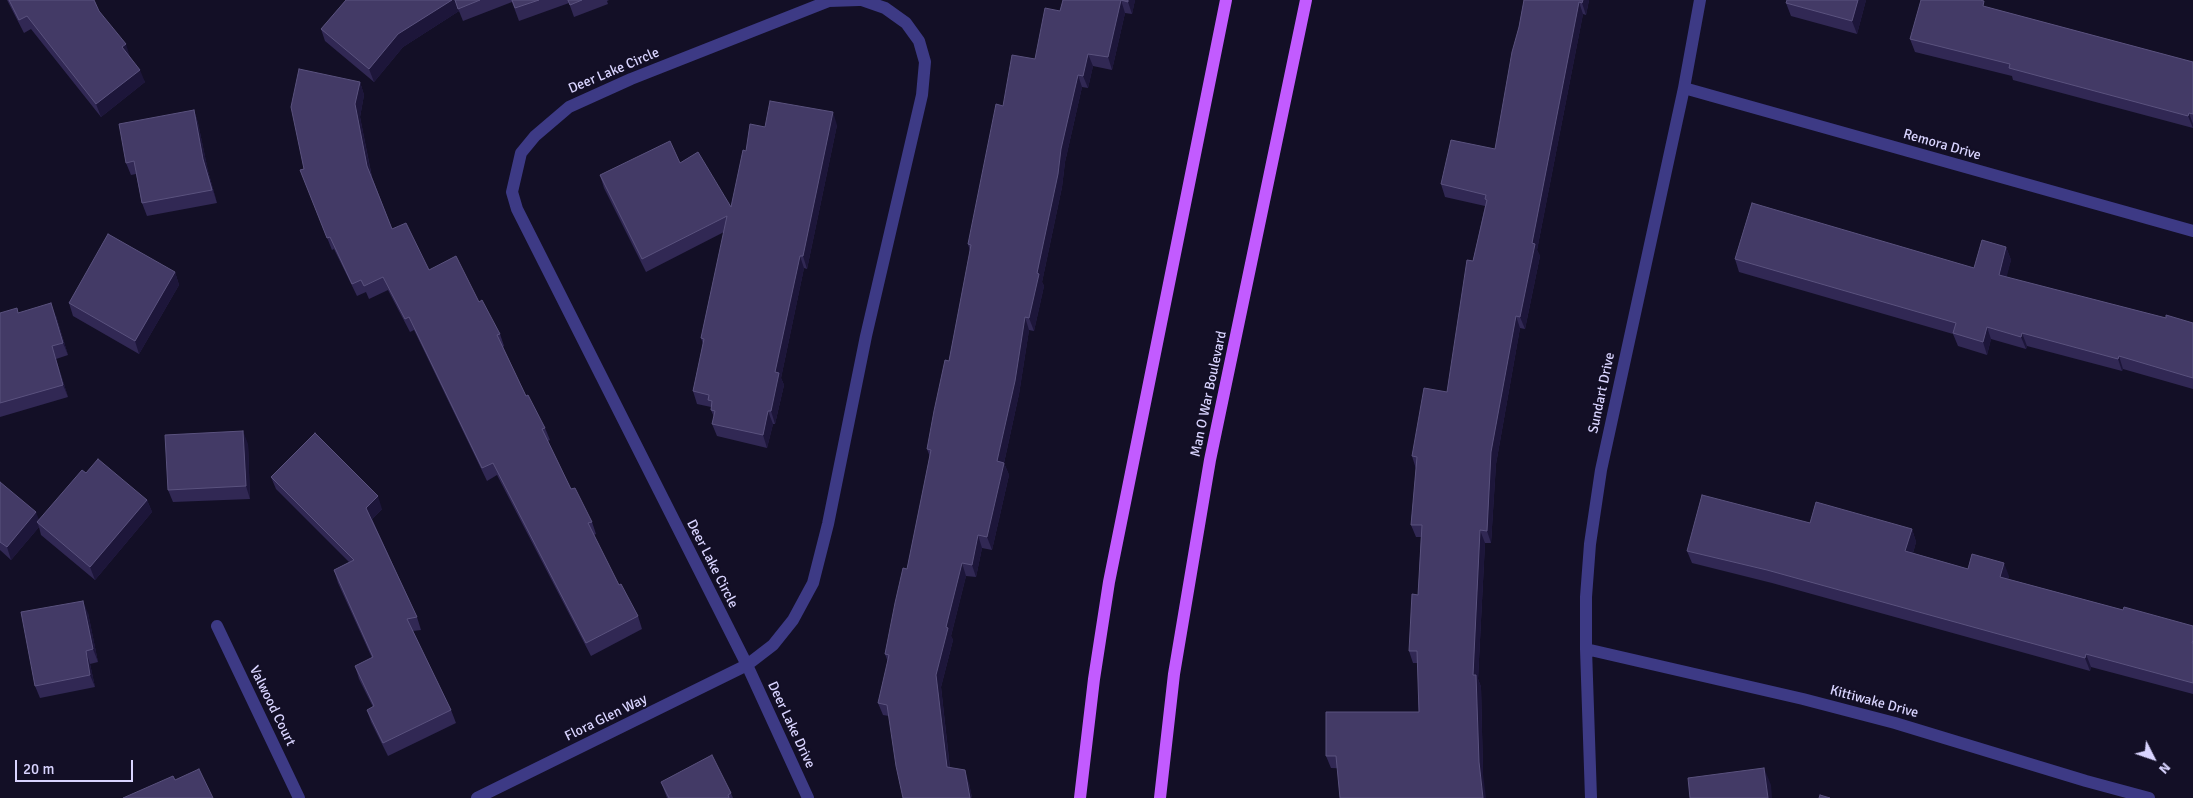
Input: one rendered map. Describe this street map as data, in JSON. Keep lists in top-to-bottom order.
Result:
{
  "streets": {
    "main road": ["Man O War Boulevard"],
    "street": [
      "Deer Lake Circle",
      "Remora Drive",
      "Sundart Drive",
      "Kittiwake Drive",
      "Valwood Court",
      "Flora Glen Way",
      "Deer Lake Drive"
    ]
  },
  "crossings": [
    ["Deer Lake Circle", "Flora Glen Way"],
    ["Deer Lake Circle", "Deer Lake Drive"],
    ["Remora Drive", "Sundart Drive"],
    ["Sundart Drive", "Kittiwake Drive"],
    ["Flora Glen Way", "Deer Lake Drive"]
  ],
  "scale_bar": "20 m",
  "north": "bottom right"
}
